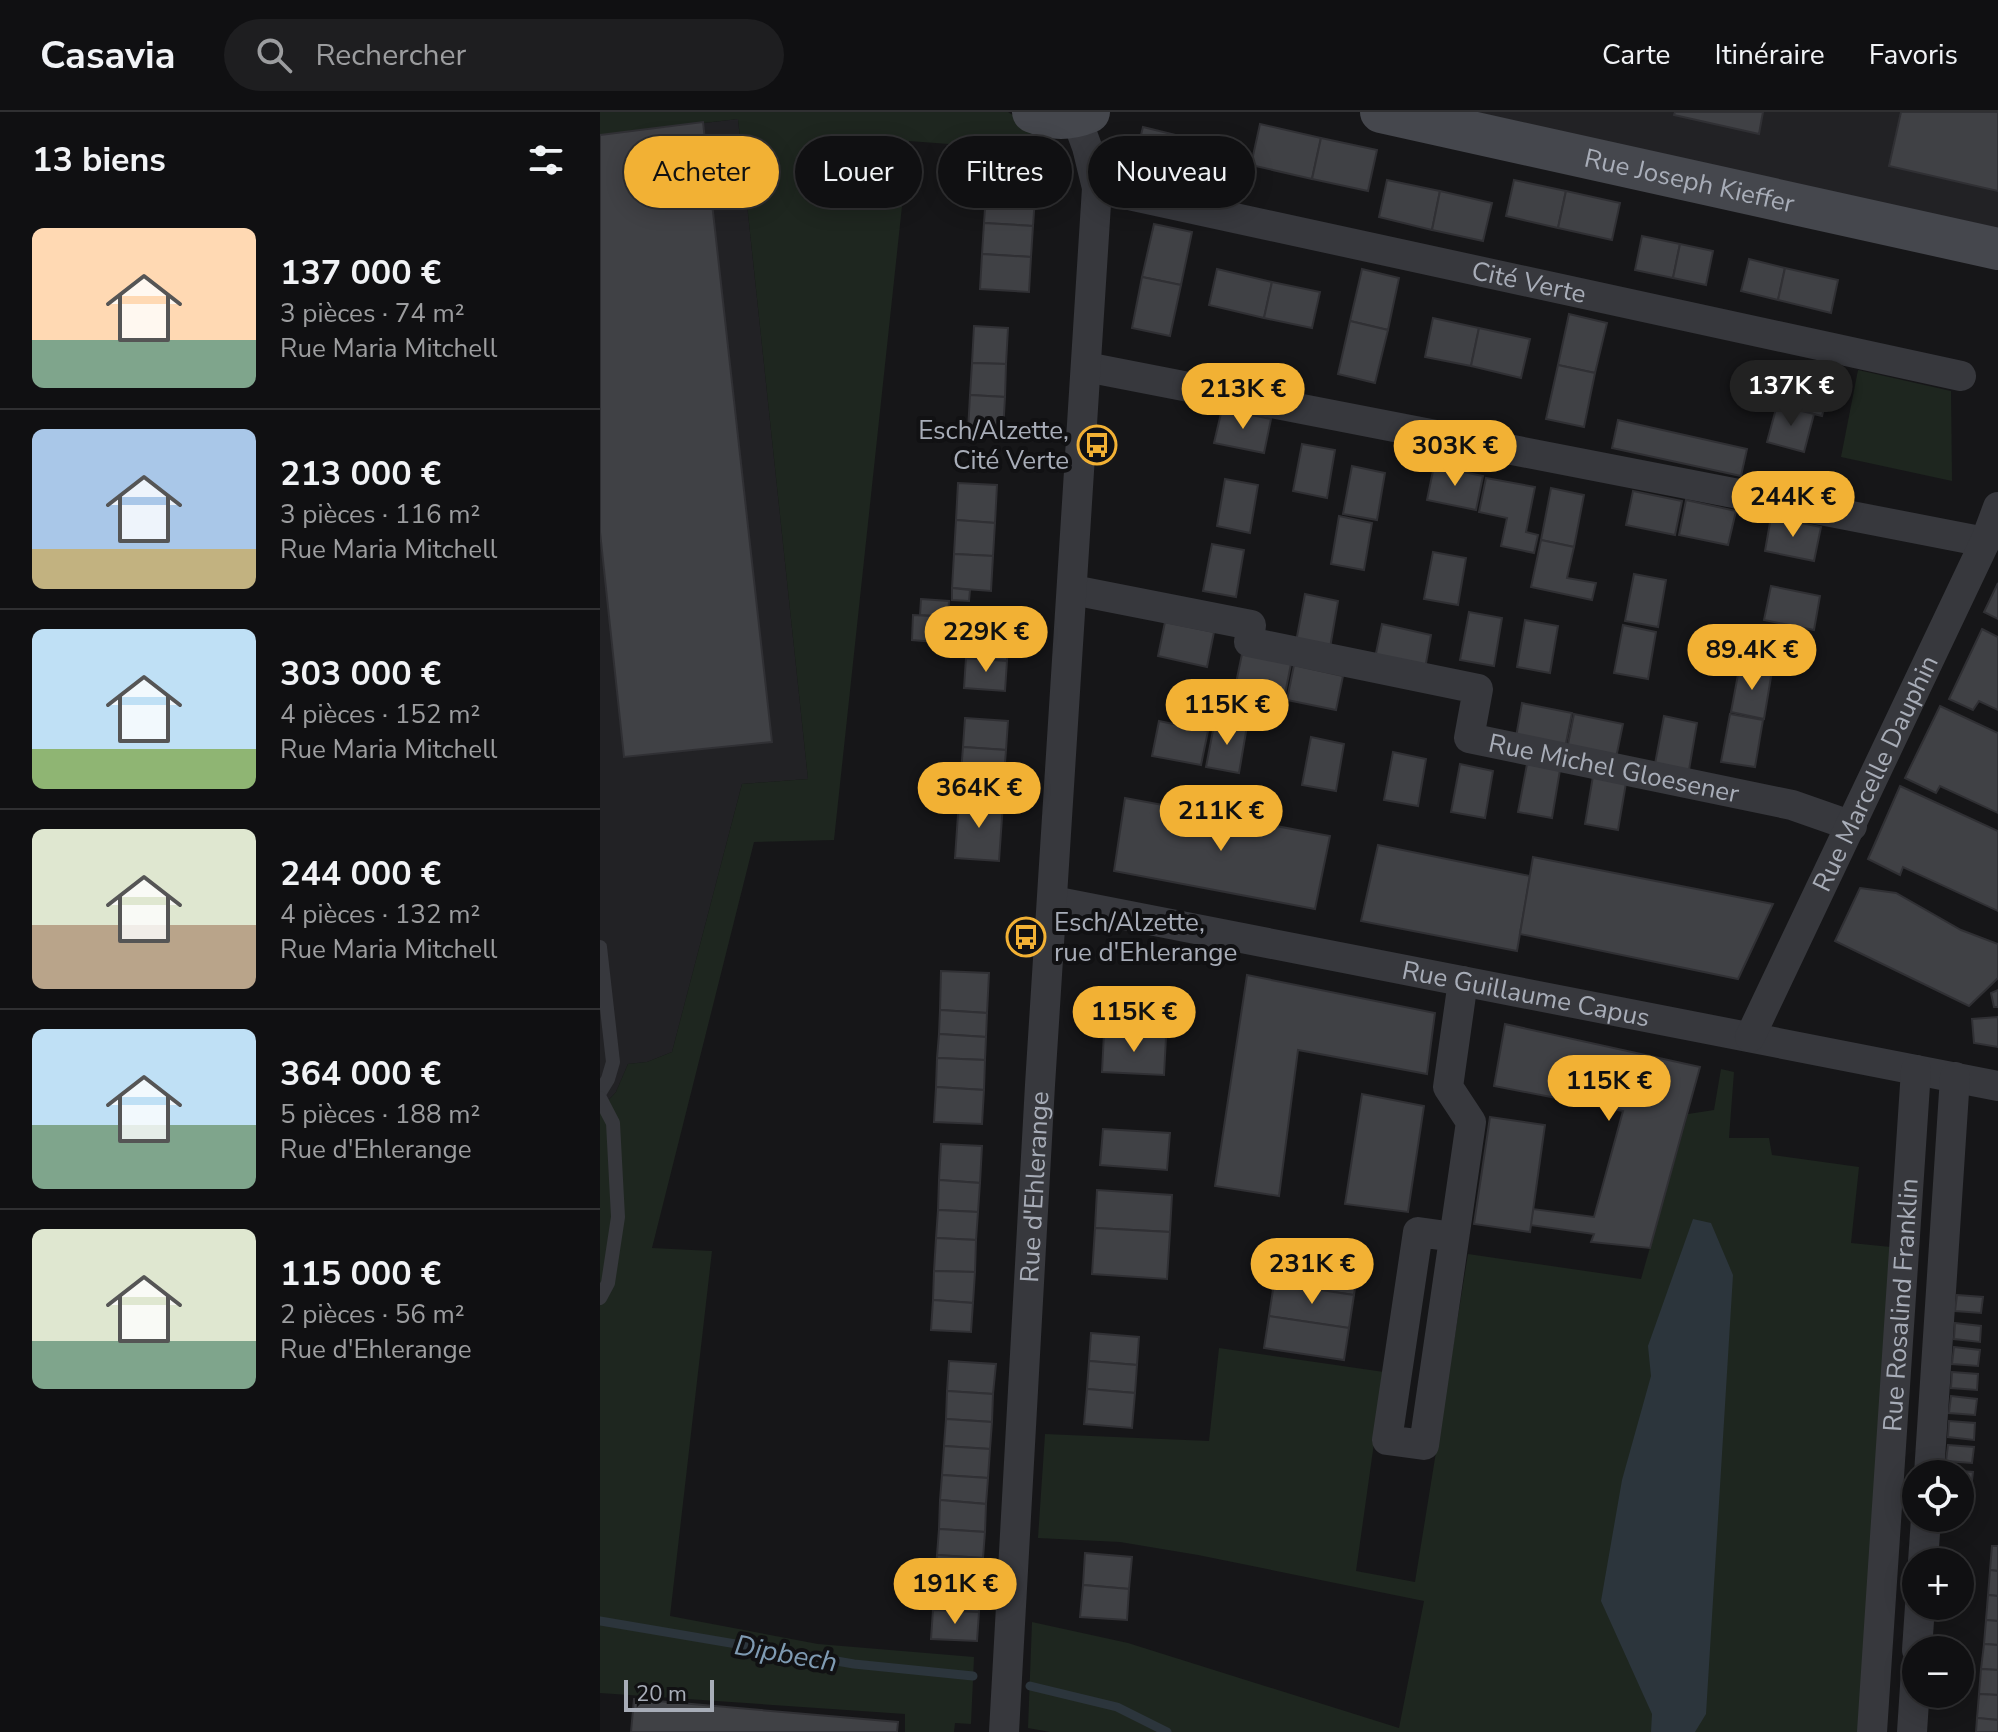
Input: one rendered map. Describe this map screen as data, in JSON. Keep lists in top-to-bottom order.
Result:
{
  "streets": {
    "main road": ["Rue Joseph Kieffer"],
    "street": [
      "Cité Verte",
      "Rue Michel Gloesener",
      "Rue Marcelle Dauphin",
      "Rue Guillaume Capus",
      "Rue d'Ehlerange",
      "Rue Rosalind Franklin"
    ]
  },
  "crossings": [
    ["Rue Michel Gloesener", "Rue Marcelle Dauphin"],
    ["Rue Michel Gloesener", "Rue d'Ehlerange"],
    ["Rue Marcelle Dauphin", "Rue Guillaume Capus"],
    ["Rue Guillaume Capus", "Rue d'Ehlerange"],
    ["Rue Guillaume Capus", "Rue Rosalind Franklin"]
  ],
  "water": ["Dipbech"],
  "places": {
    "bus stop": ["Esch/Alzette, Cité Verte", "Esch/Alzette, rue d'Ehlerange"]
  },
  "scale_bar": "20 m",
  "page": {
    "header": "Casavia",
    "search": "Rechercher",
    "nav": ["Carte", "Itinéraire", "Favoris"],
    "heading": "13 biens",
    "chip": [
      "Acheter",
      "Louer",
      "Filtres",
      "Nouveau"
    ],
    "list": [
      {
        "name": "137 000 €",
        "note": "3 pièces · 74 m² · Rue Maria Mitchell"
      },
      {
        "name": "213 000 €",
        "note": "3 pièces · 116 m² · Rue Maria Mitchell"
      },
      {
        "name": "303 000 €",
        "note": "4 pièces · 152 m² · Rue Maria Mitchell"
      },
      {
        "name": "244 000 €",
        "note": "4 pièces · 132 m² · Rue Maria Mitchell"
      },
      {
        "name": "364 000 €",
        "note": "5 pièces · 188 m² · Rue d'Ehlerange"
      },
      {
        "name": "115 000 €",
        "note": "2 pièces · 56 m² · Rue d'Ehlerange"
      }
    ],
    "price": [
      "137K €",
      "213K €",
      "303K €",
      "244K €",
      "229K €",
      "89.4K €",
      "115K €",
      "364K €",
      "211K €",
      "115K €",
      "115K €",
      "231K €",
      "191K €"
    ],
    "map_buttons": ["+", "−"],
    "scale": "20 m"
  }
}
